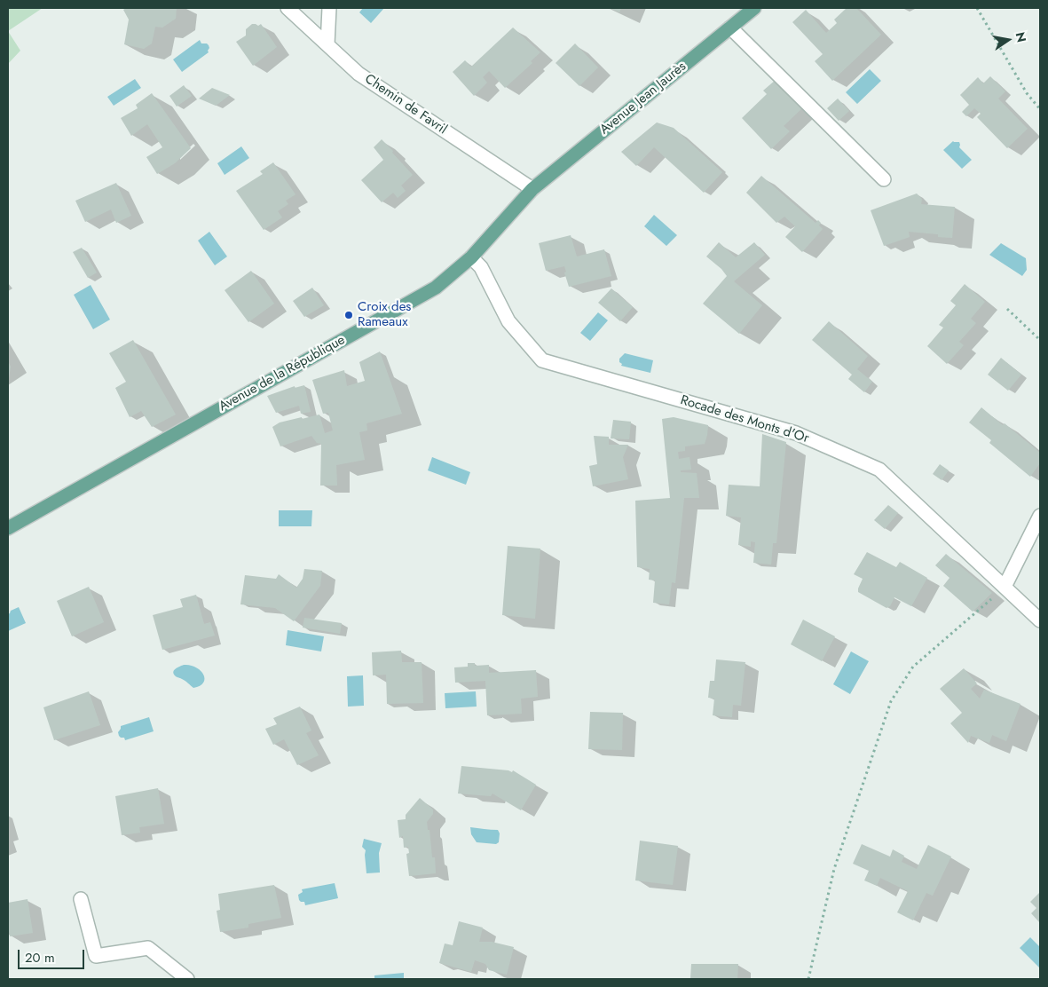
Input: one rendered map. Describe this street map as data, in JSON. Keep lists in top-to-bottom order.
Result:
{
  "streets": {
    "main road": ["Avenue Jean Jaurès", "Avenue de la République"],
    "street": ["Chemin de Favril", "Rocade des Monts d'Or"]
  },
  "crossings": [
    ["Avenue Jean Jaurès", "Chemin de Favril"],
    ["Avenue Jean Jaurès", "Avenue de la République"],
    ["Chemin de Favril", "Avenue de la République"],
    ["Avenue de la République", "Rocade des Monts d'Or"]
  ],
  "places": ["Croix des Rameaux"],
  "scale_bar": "20 m",
  "north": "right"
}
